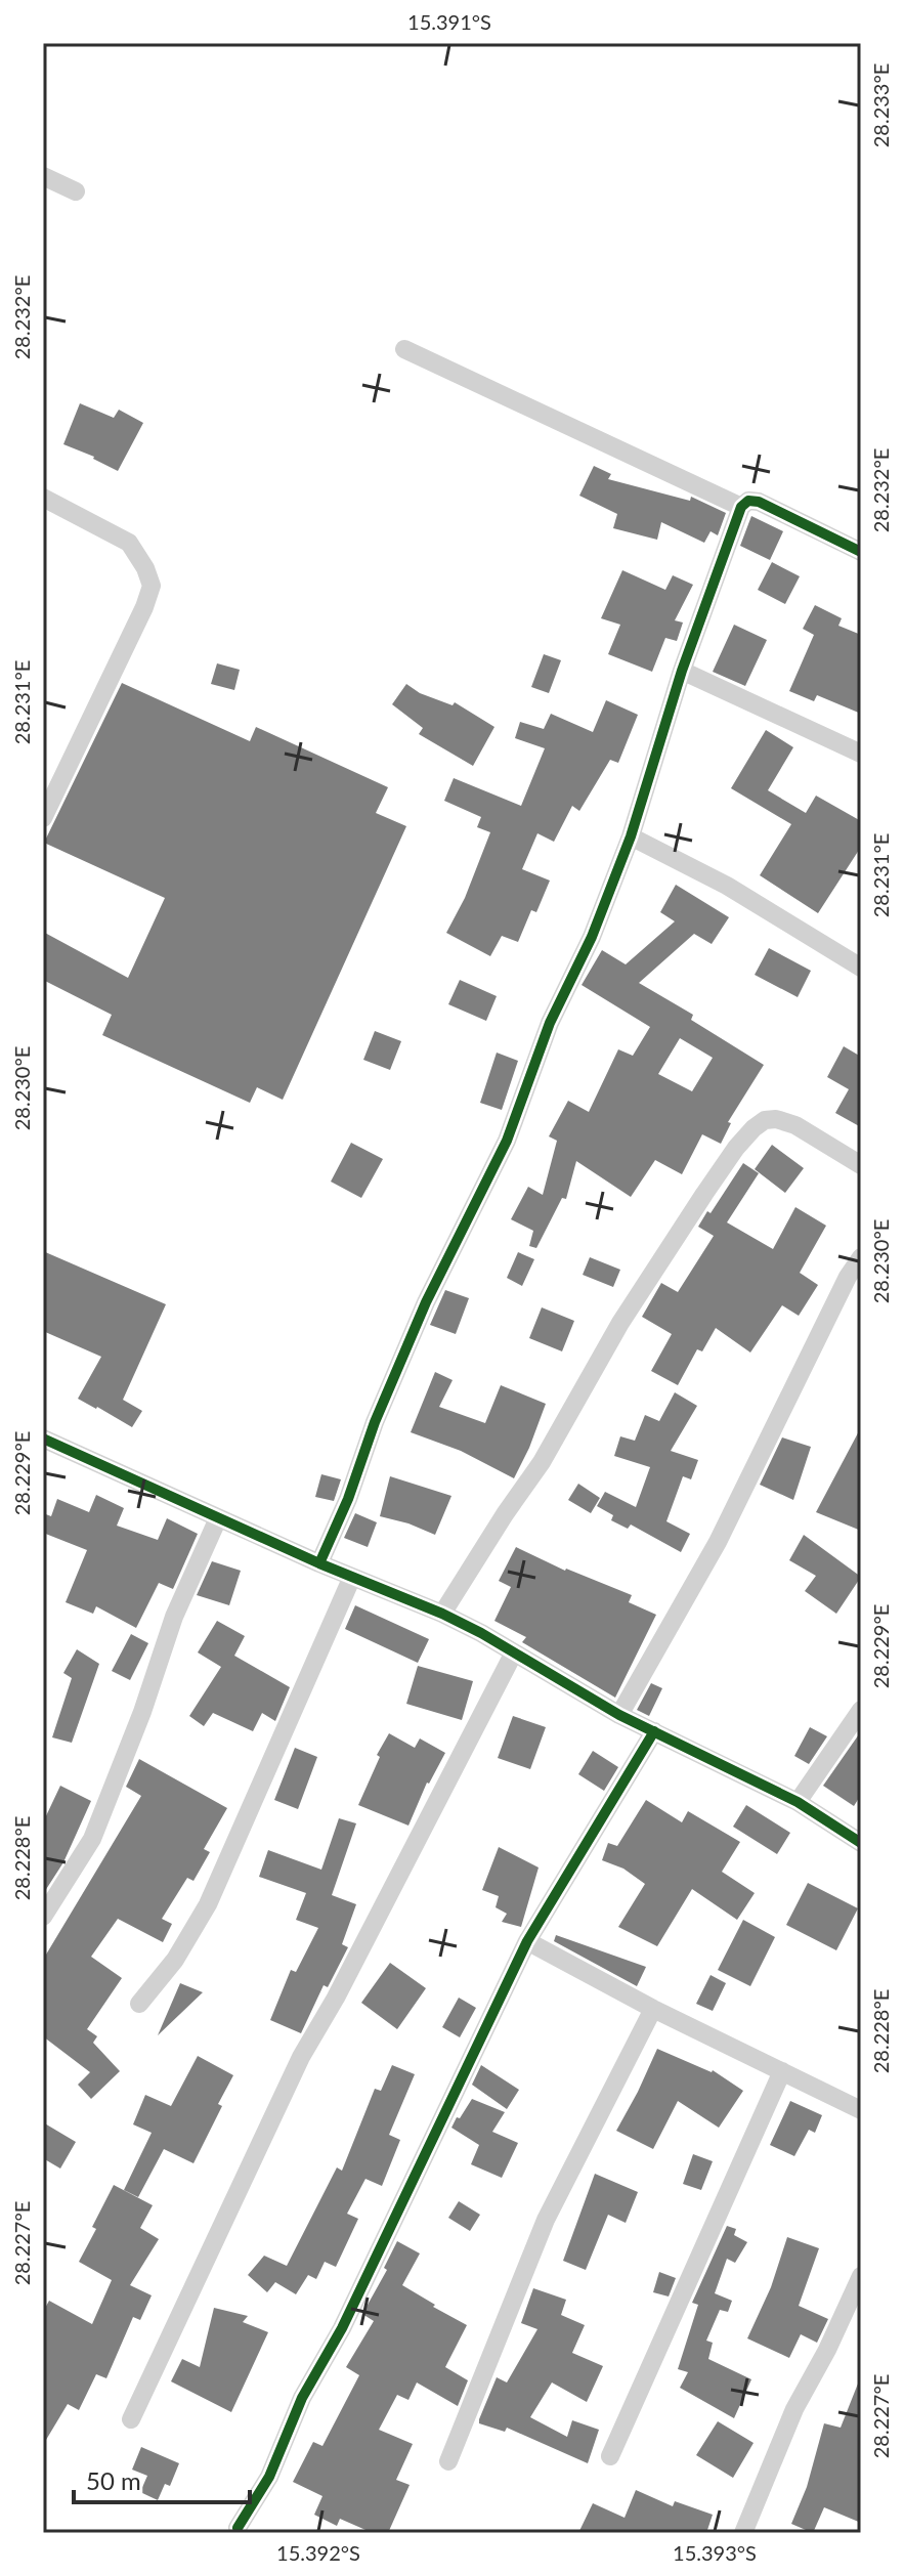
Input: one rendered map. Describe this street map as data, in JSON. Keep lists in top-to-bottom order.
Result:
{
  "scale_bar": "50 m",
  "coordinates": [
    "15.391°S",
    "28.233°E",
    "28.232°E",
    "28.231°E",
    "28.230°E",
    "28.229°E",
    "28.228°E",
    "28.227°E",
    "15.392°S",
    "15.393°S"
  ]
}
